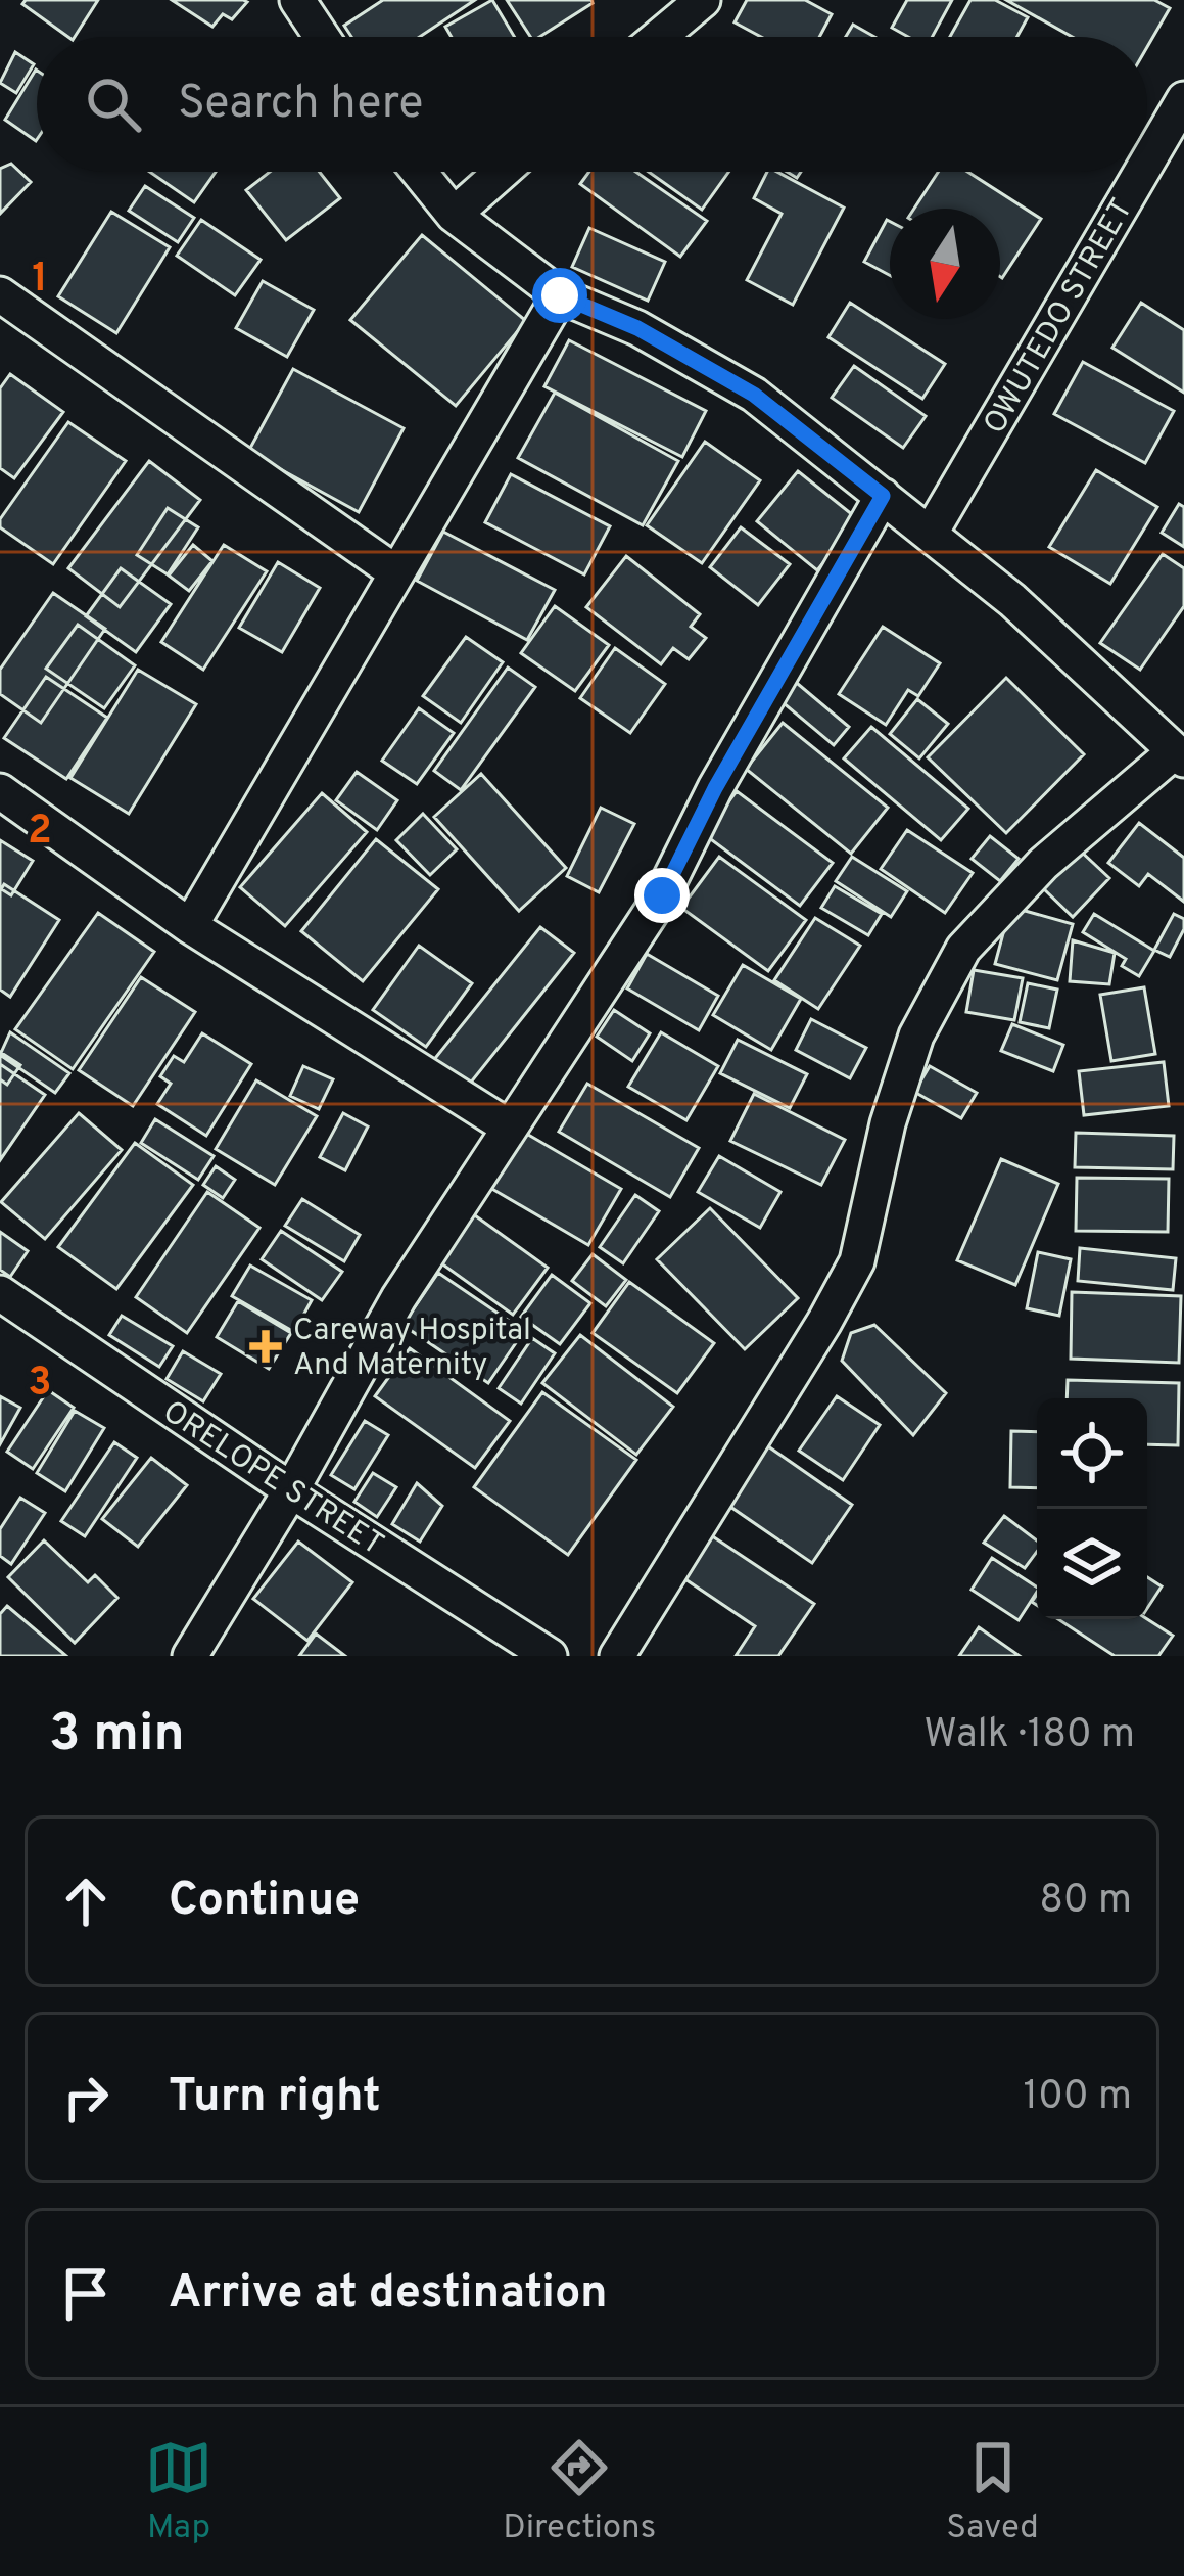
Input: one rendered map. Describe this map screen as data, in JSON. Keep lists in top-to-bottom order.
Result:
{
  "streets": {
    "street": ["OWUTEDO STREET", "ORELOPE STREET"]
  },
  "places": {
    "health": ["Careway Hospital And Maternity"]
  },
  "north": "bottom",
  "page": {
    "search": "Search here",
    "heading": ["3 min", "Walk · 180 m"],
    "list": [
      ["Continue", "80 m"],
      ["Turn right", "100 m"],
      "Arrive at destination"
    ],
    "nav": ["Map", "Directions", "Saved"]
  },
  "grid": {
    "rows": ["1", "2", "3"]
  }
}
